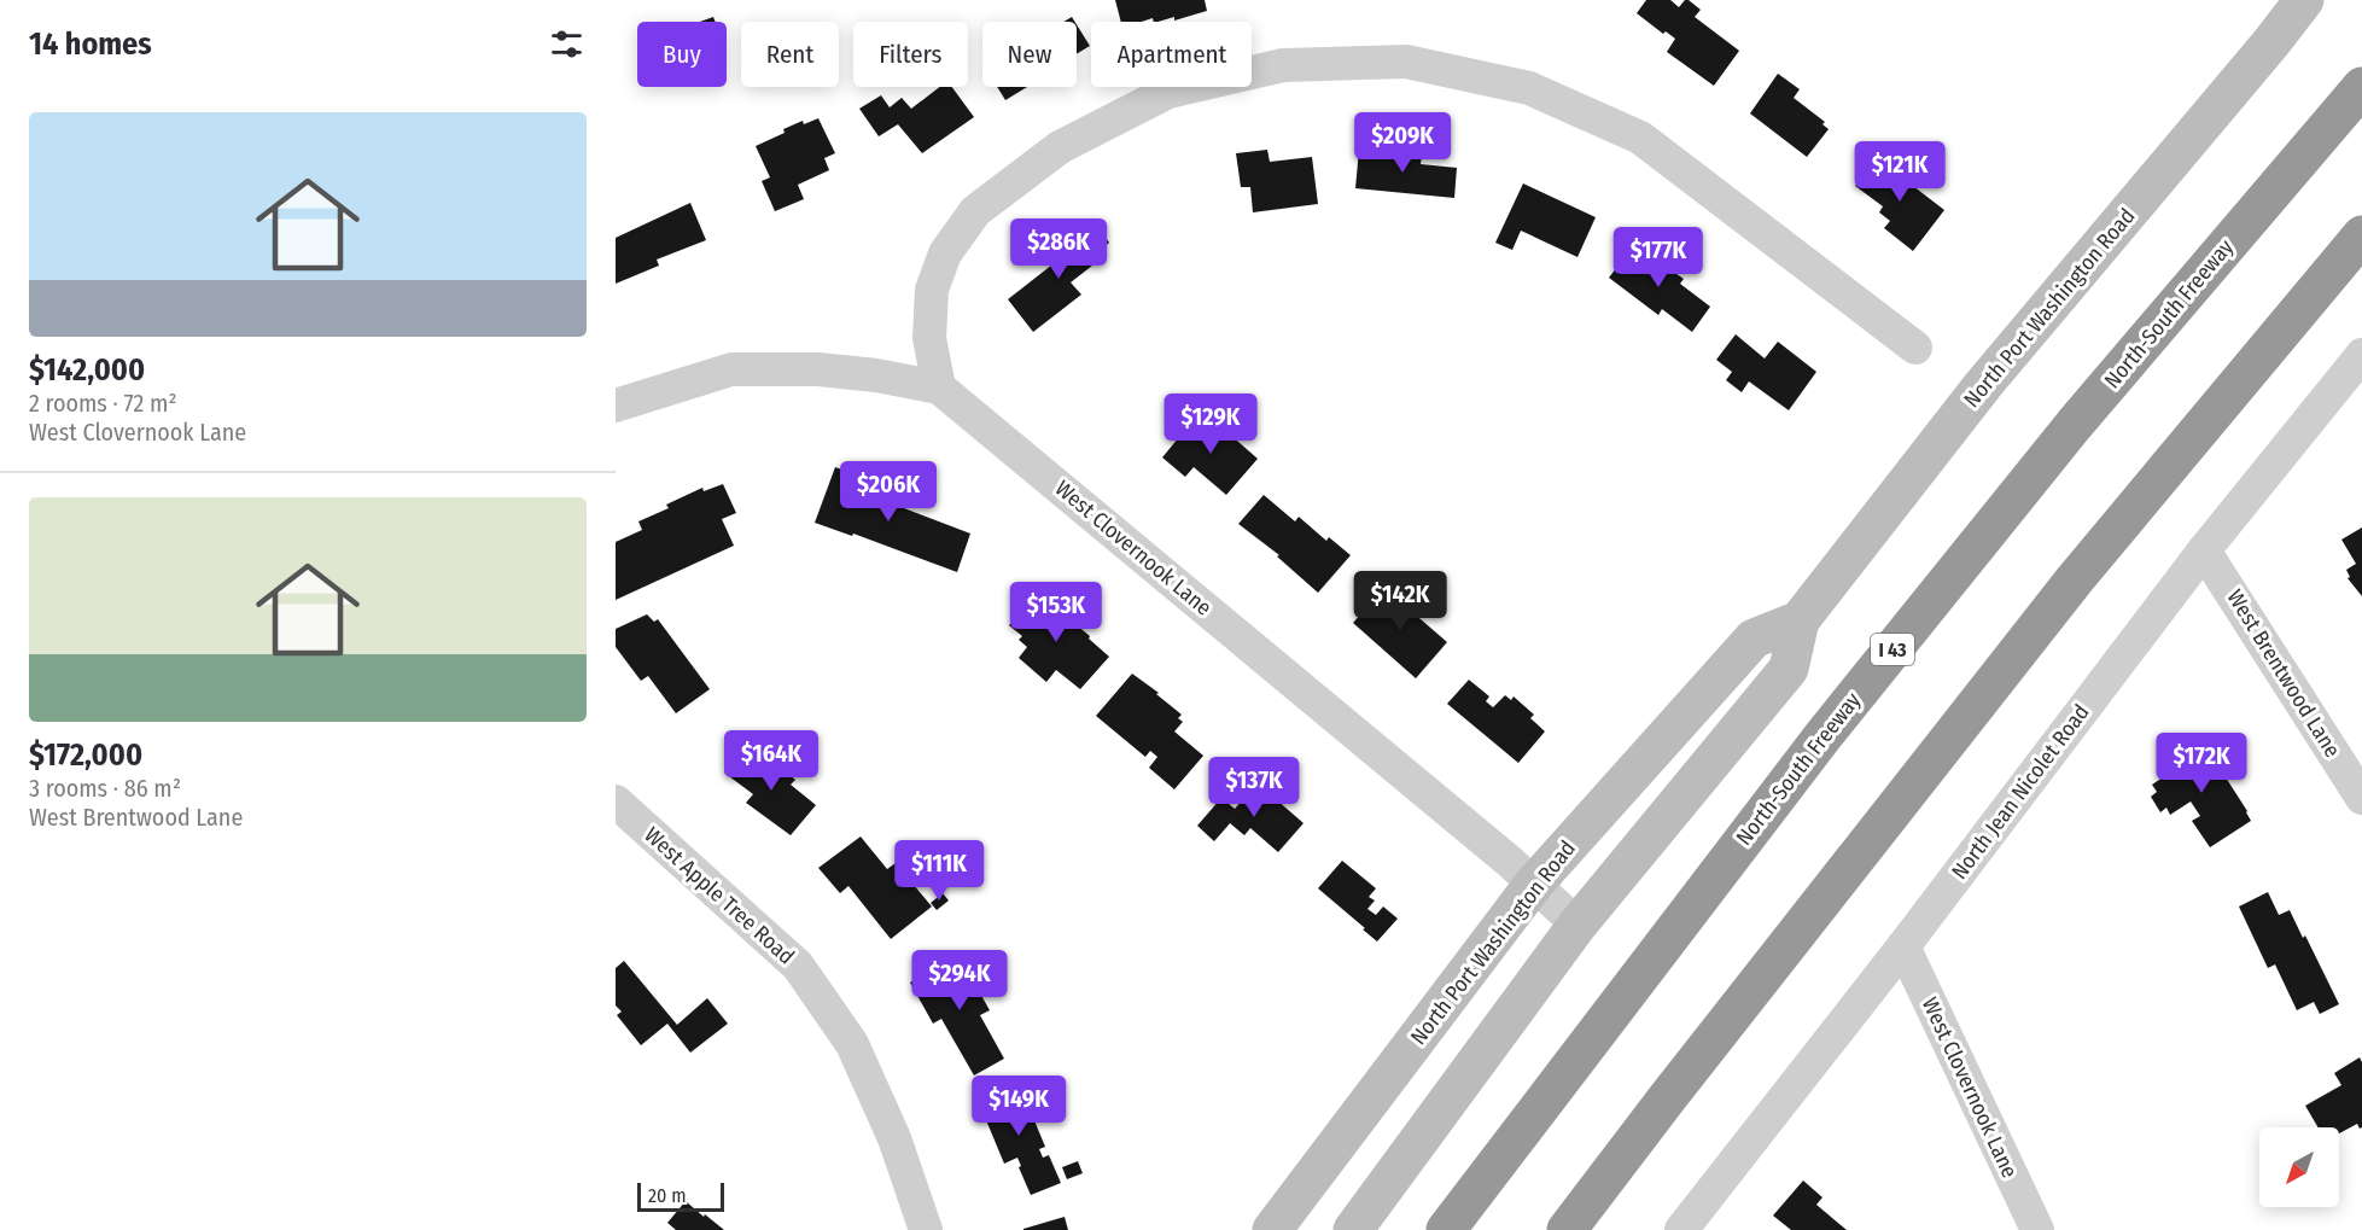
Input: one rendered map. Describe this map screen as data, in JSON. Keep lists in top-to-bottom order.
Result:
{
  "streets": {
    "highway": ["North-South Freeway", "I 43"],
    "main road": ["North Port Washington Road"],
    "street": [
      "West Clovernook Lane",
      "West Brentwood Lane",
      "North Jean Nicolet Road",
      "West Apple Tree Road"
    ]
  },
  "crossings": [
    ["North Port Washington Road", "West Clovernook Lane"],
    ["West Clovernook Lane", "North Jean Nicolet Road"],
    ["West Brentwood Lane", "North Jean Nicolet Road"]
  ],
  "scale_bar": "20 m",
  "north": "bottom left",
  "page": {
    "heading": "14 homes",
    "chip": [
      "Buy",
      "Rent",
      "Filters",
      "New",
      "Apartment"
    ],
    "list": [
      {
        "name": "$142,000",
        "note": "2 rooms · 72 m² · West Clovernook Lane"
      },
      {
        "name": "$172,000",
        "note": "3 rooms · 86 m² · West Brentwood Lane"
      }
    ],
    "price": [
      "$209K",
      "$121K",
      "$286K",
      "$177K",
      "$129K",
      "$206K",
      "$142K",
      "$153K",
      "$164K",
      "$172K",
      "$137K",
      "$111K",
      "$294K",
      "$149K"
    ],
    "scale": "20 m"
  }
}
